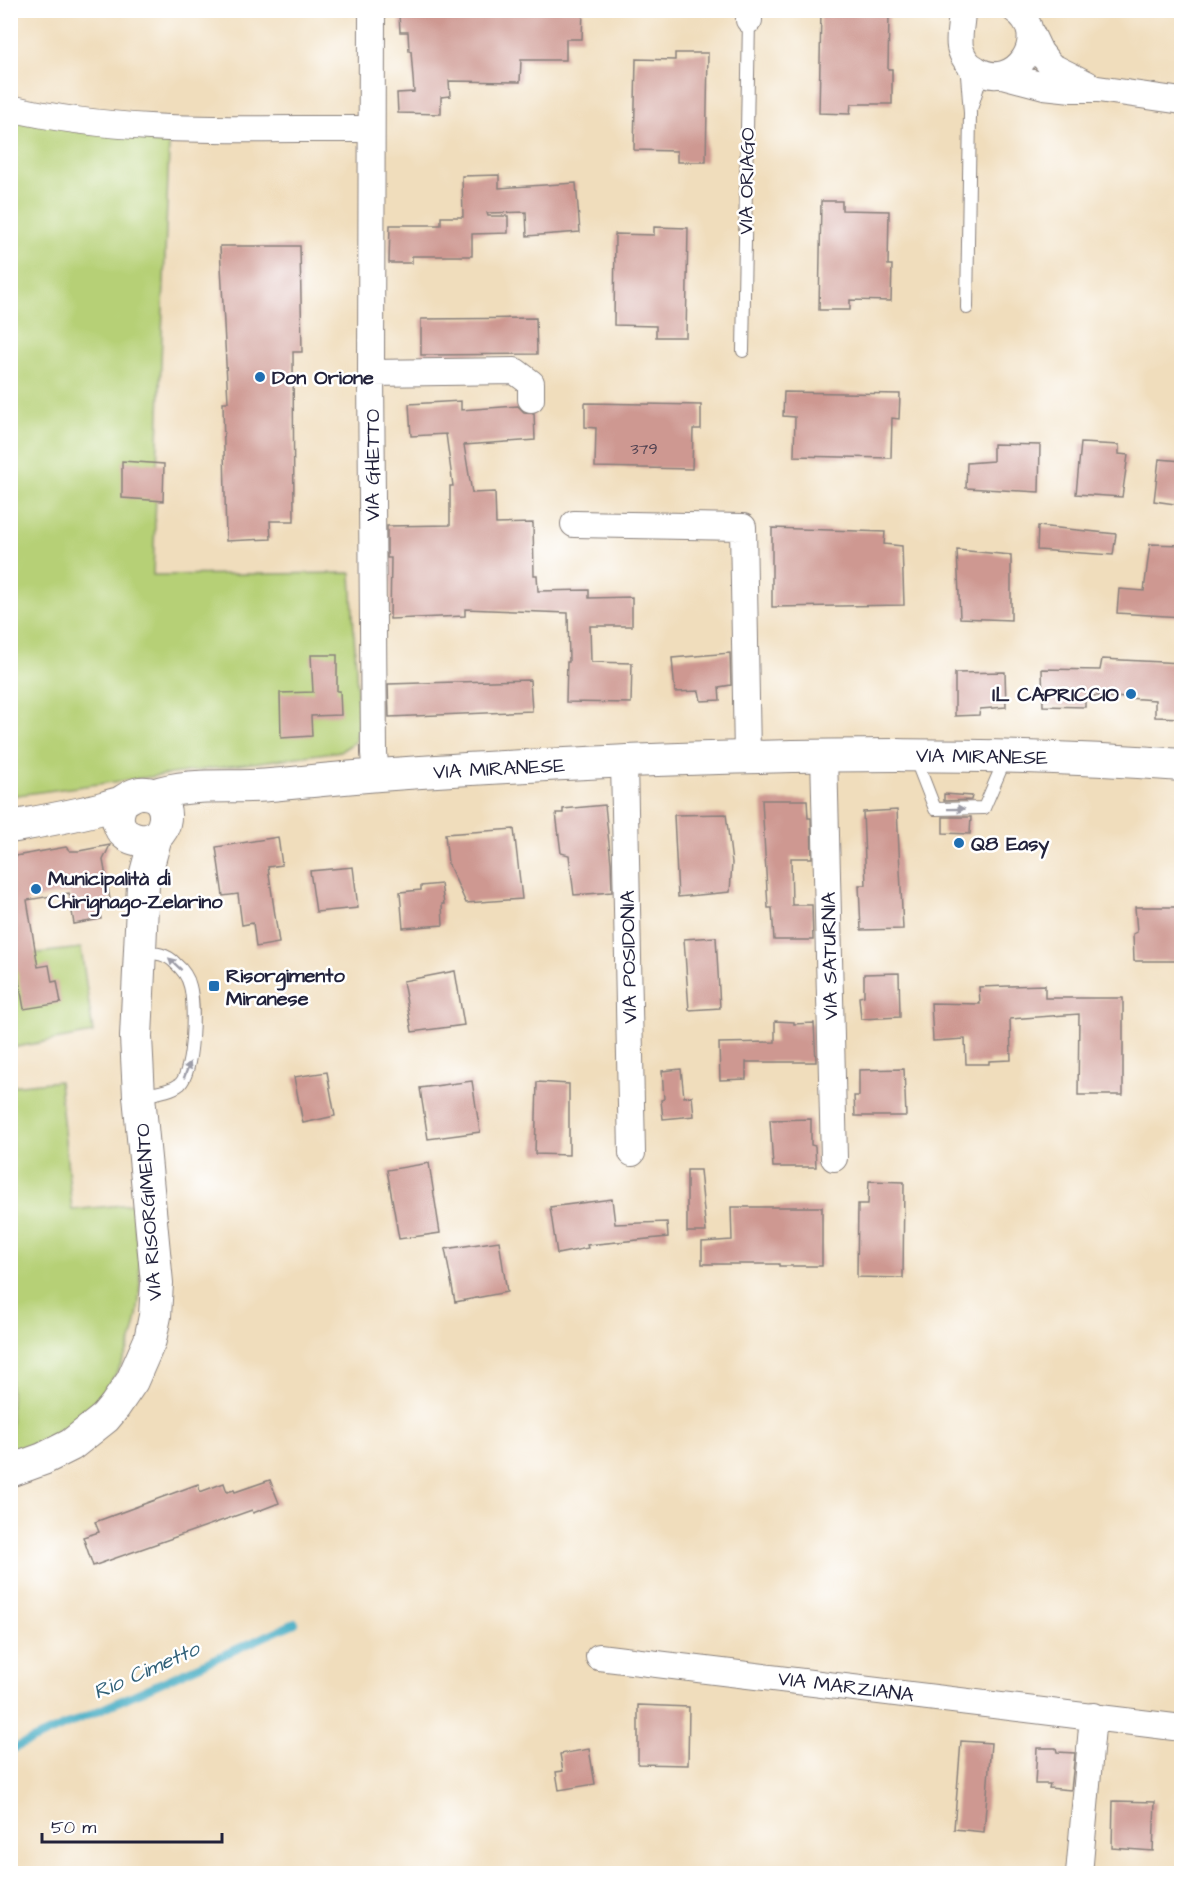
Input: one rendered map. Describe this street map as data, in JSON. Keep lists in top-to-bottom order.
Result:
{
  "streets": {
    "street": [
      "VIA GHETTO",
      "VIA MIRANESE",
      "VIA SATURNIA",
      "VIA POSIDONIA",
      "VIA RISORGIMENTO",
      "VIA MARZIANA"
    ],
    "lane": ["VIA ORIAGO"]
  },
  "crossings": [
    ["VIA GHETTO", "VIA MIRANESE"],
    ["VIA MIRANESE", "VIA SATURNIA"],
    ["VIA MIRANESE", "VIA POSIDONIA"],
    ["VIA MIRANESE", "VIA RISORGIMENTO"]
  ],
  "water": ["Rio Cimetto"],
  "places": {
    "other": [
      "Don Orione",
      "IL CAPRICCIO",
      "Q8 Easy",
      "Municipalità di Chirignago-Zelarino"
    ],
    "transit": ["Risorgimento Miranese"]
  },
  "house_numbers": ["379"],
  "scale_bar": "50 m"
}
